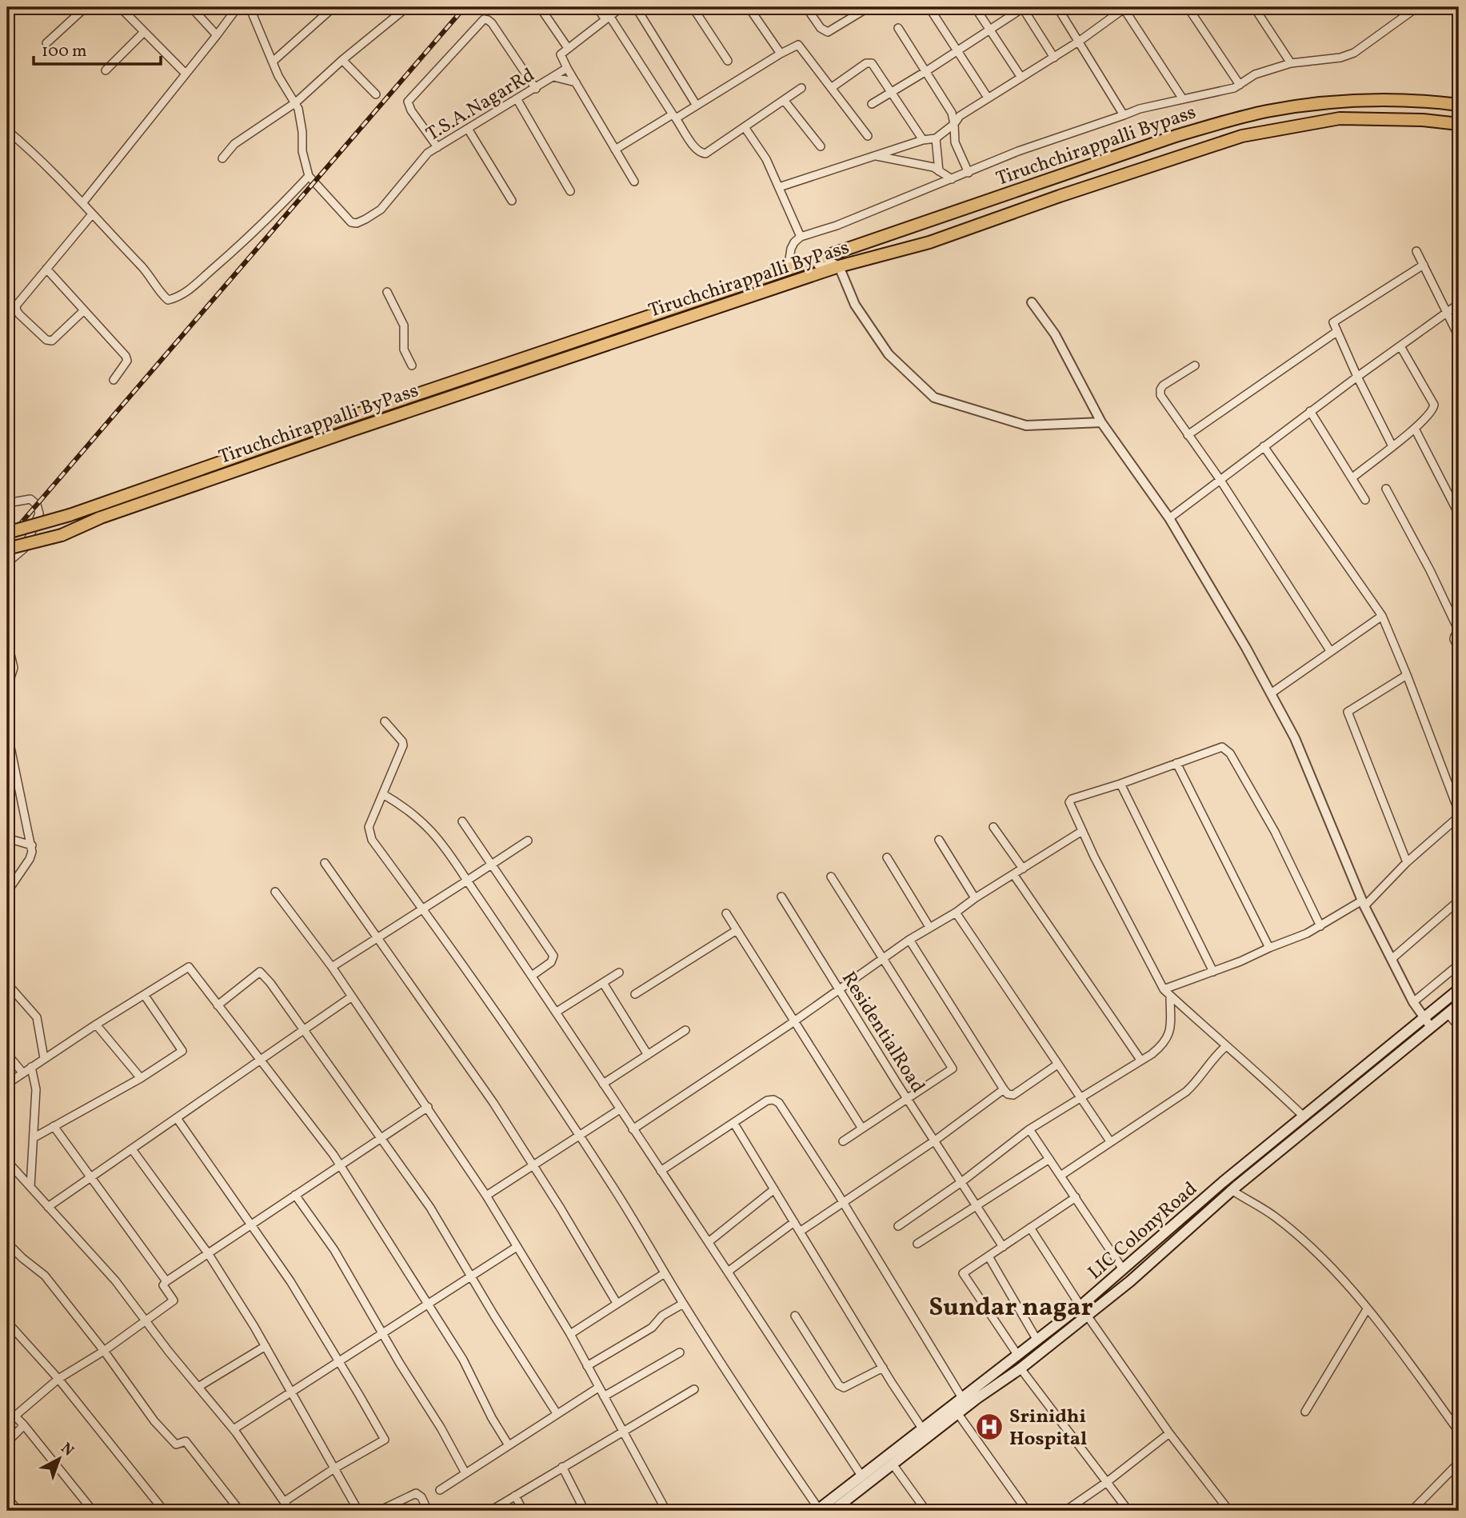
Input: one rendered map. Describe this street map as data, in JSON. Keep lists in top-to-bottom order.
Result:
{
  "streets": {
    "highway": ["Tiruchchirappalli Bypass", "Tiruchchirappalli ByPass"],
    "main road": ["LIC ColonyRoad"],
    "street": ["T.S.A.NagarRd", "ResidentialRoad"]
  },
  "crossings": [
    ["Tiruchchirappalli Bypass", "Tiruchchirappalli ByPass"]
  ],
  "districts": ["Sundar nagar"],
  "places": {
    "hospital": ["Srinidhi Hospital"]
  },
  "scale_bar": "100 m",
  "north": "top right"
}
